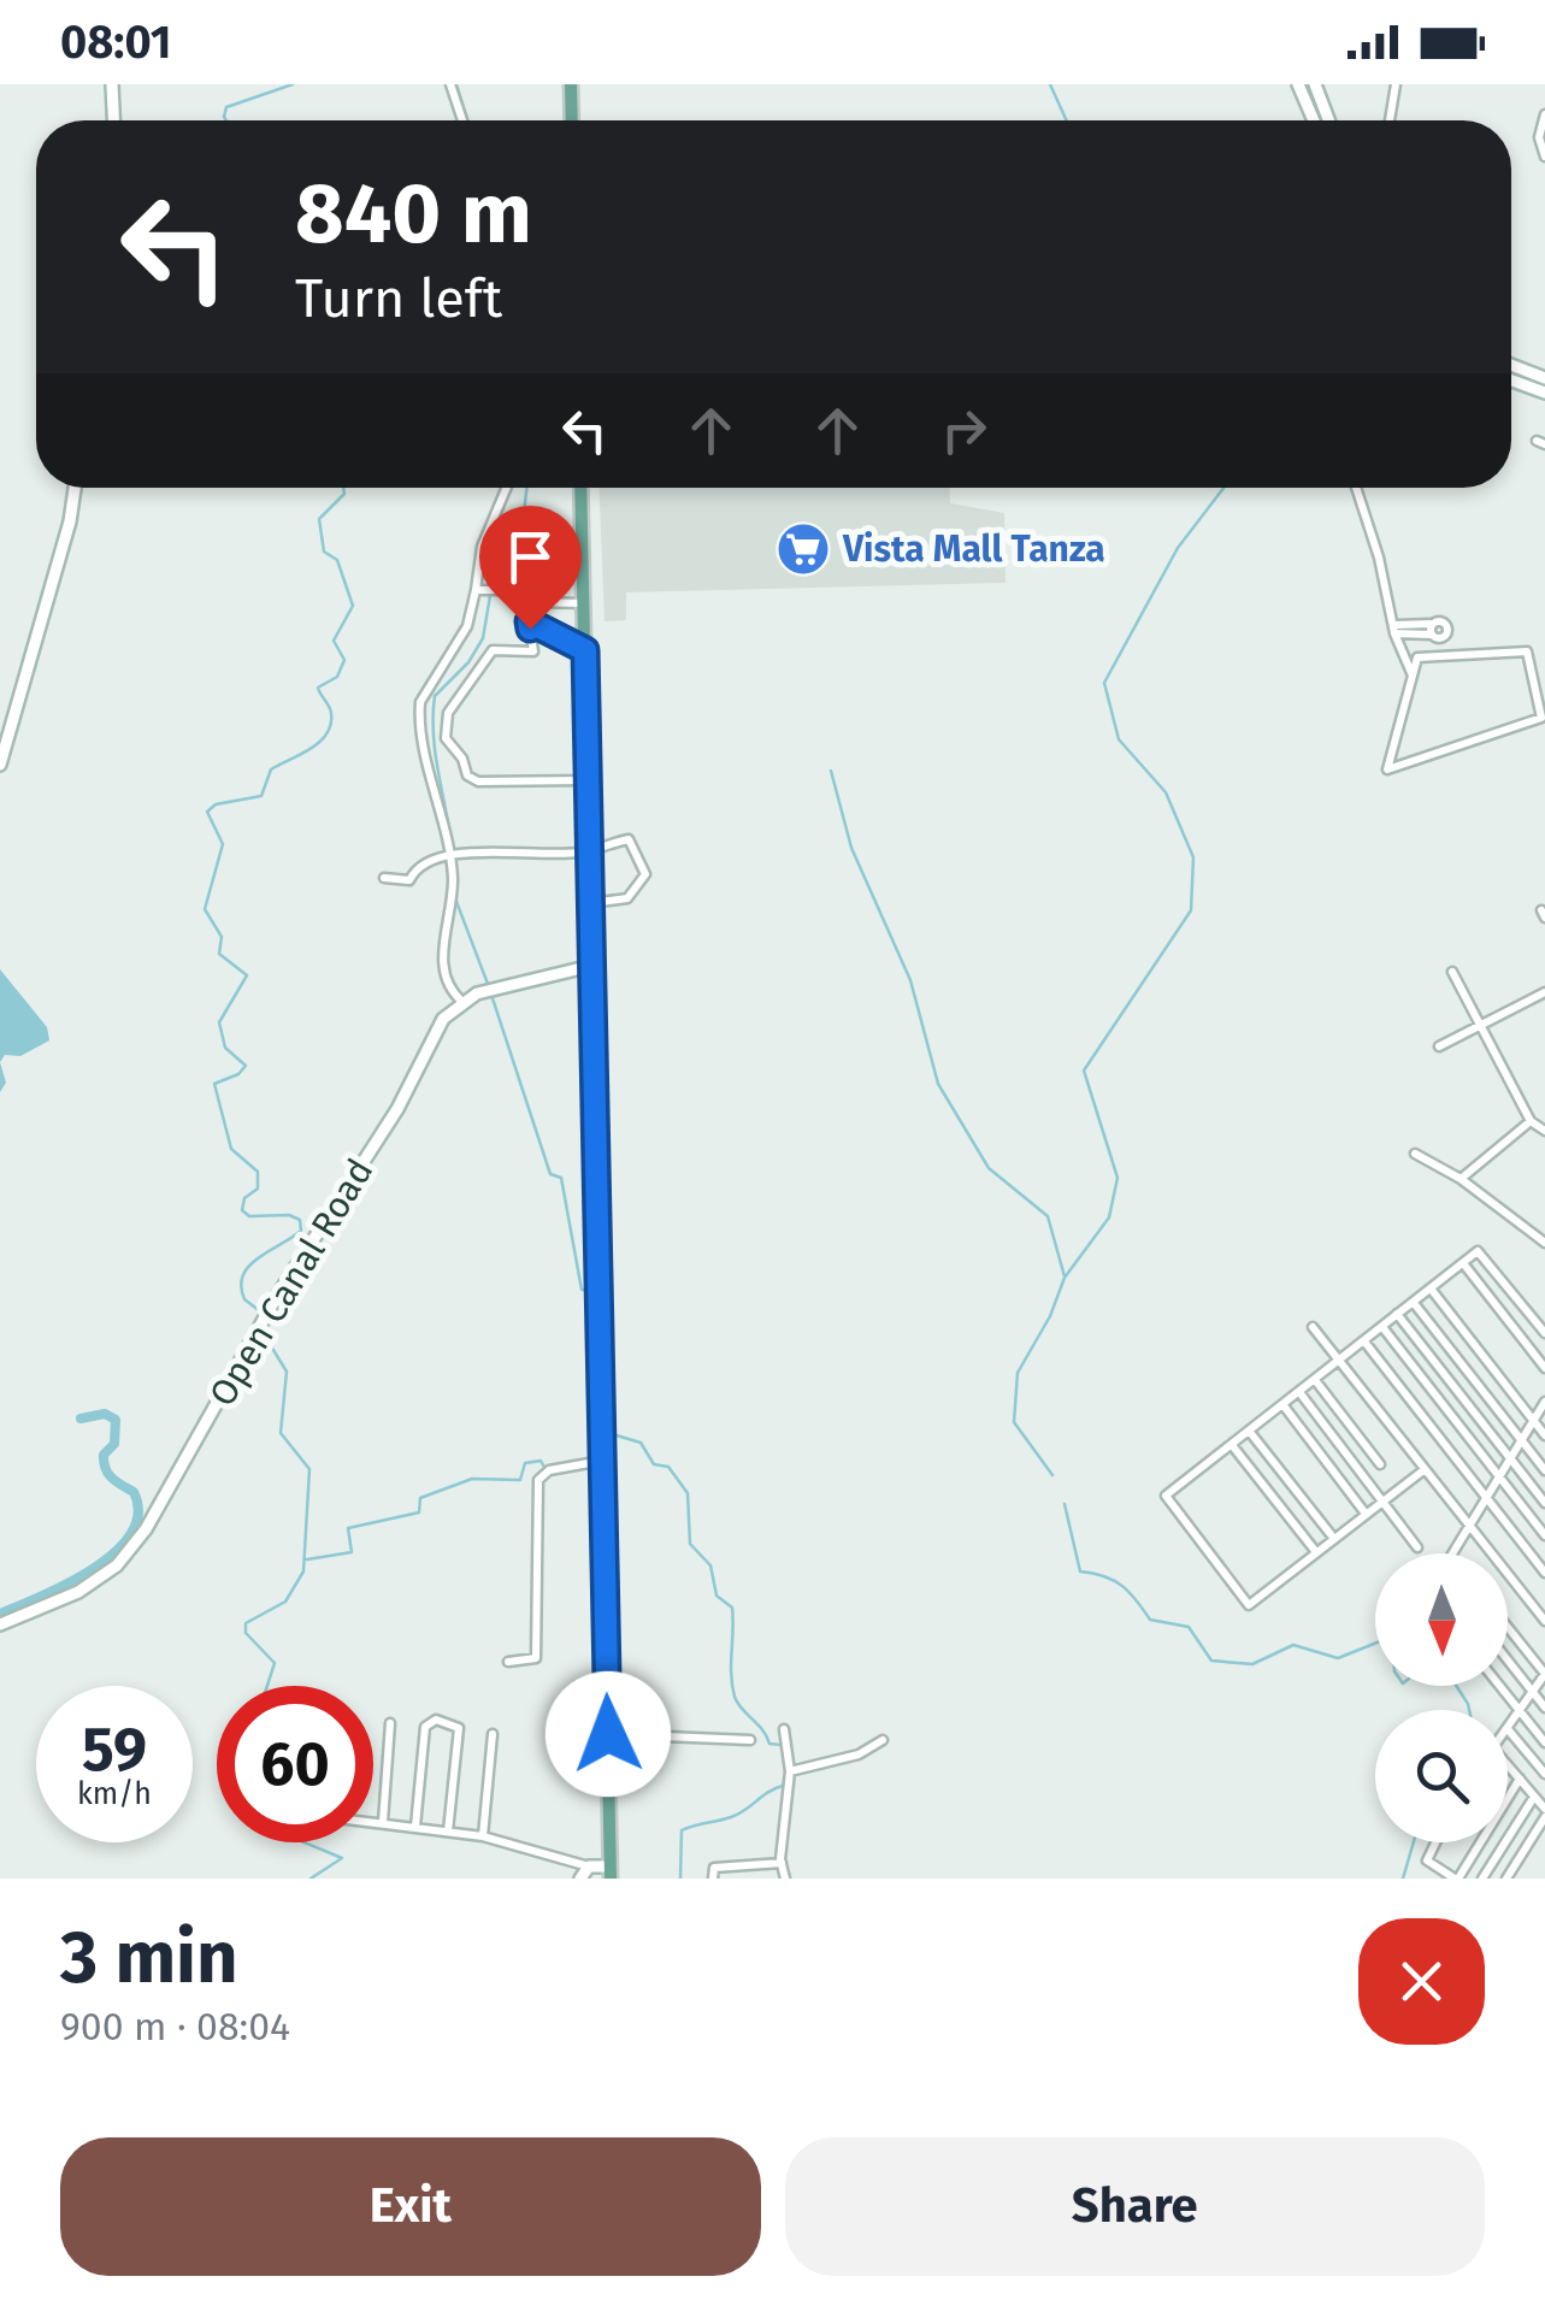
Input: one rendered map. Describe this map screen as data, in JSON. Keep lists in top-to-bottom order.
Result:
{
  "streets": {
    "main road": ["Open Canal Road"]
  },
  "places": {
    "supermarket": ["Vista Mall Tanza"]
  },
  "north": "bottom",
  "page": {
    "status": "08:01",
    "turn": ["840 m", "Turn left"],
    "speed": "59 km/h",
    "limit": "60",
    "heading": ["3 min", "900 m · 08:04"],
    "buttons": ["Exit", "Share"]
  }
}
